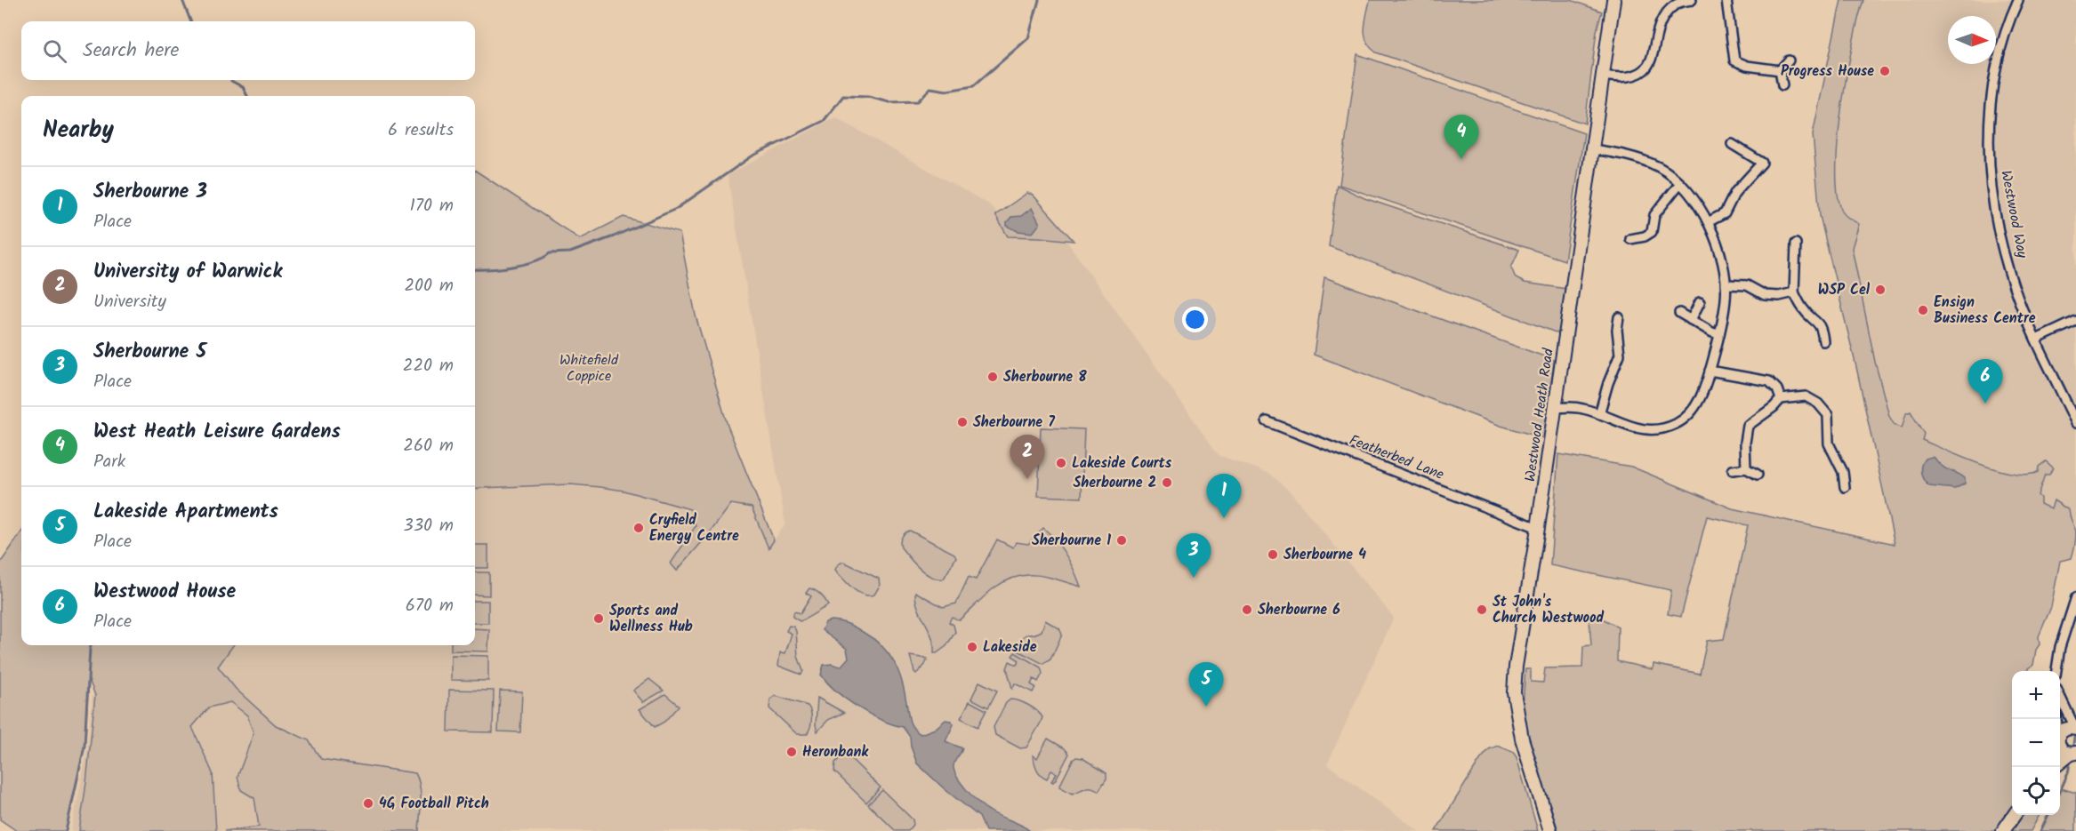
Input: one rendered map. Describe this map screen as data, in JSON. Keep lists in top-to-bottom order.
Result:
{
  "streets": {
    "street": ["Westwood Way", "Westwood Heath Road", "Featherbed Lane"]
  },
  "crossings": [
    ["Westwood Heath Road", "Featherbed Lane"]
  ],
  "parks": ["Whitefield Coppice"],
  "places": [
    "Progress House",
    "WSP Cel",
    "Ensign Business Centre",
    "Sherbourne 8",
    "Sherbourne 7",
    "Lakeside Courts",
    "Sherbourne 2",
    "Cryfield Energy Centre",
    "Sherbourne 1",
    "Sherbourne 4",
    "Sherbourne 6",
    "St John's Church Westwood",
    "Sports and Wellness Hub",
    "Lakeside",
    "Heronbank",
    "4G Football Pitch"
  ],
  "north": "right",
  "page": {
    "search": "Search here",
    "heading": ["Nearby", "6 results"],
    "pins": [
      "4",
      "6",
      "2",
      "1",
      "3",
      "5"
    ],
    "list": [
      {
        "mark": "1",
        "name": "Sherbourne 3",
        "note": "Place",
        "value": "170 m"
      },
      {
        "mark": "2",
        "name": "University of Warwick",
        "note": "University",
        "value": "200 m"
      },
      {
        "mark": "3",
        "name": "Sherbourne 5",
        "note": "Place",
        "value": "220 m"
      },
      {
        "mark": "4",
        "name": "West Heath Leisure Gardens",
        "note": "Park",
        "value": "260 m"
      },
      {
        "mark": "5",
        "name": "Lakeside Apartments",
        "note": "Place",
        "value": "330 m"
      },
      {
        "mark": "6",
        "name": "Westwood House",
        "note": "Place",
        "value": "670 m"
      }
    ],
    "map_buttons": ["+", "−"]
  }
}
